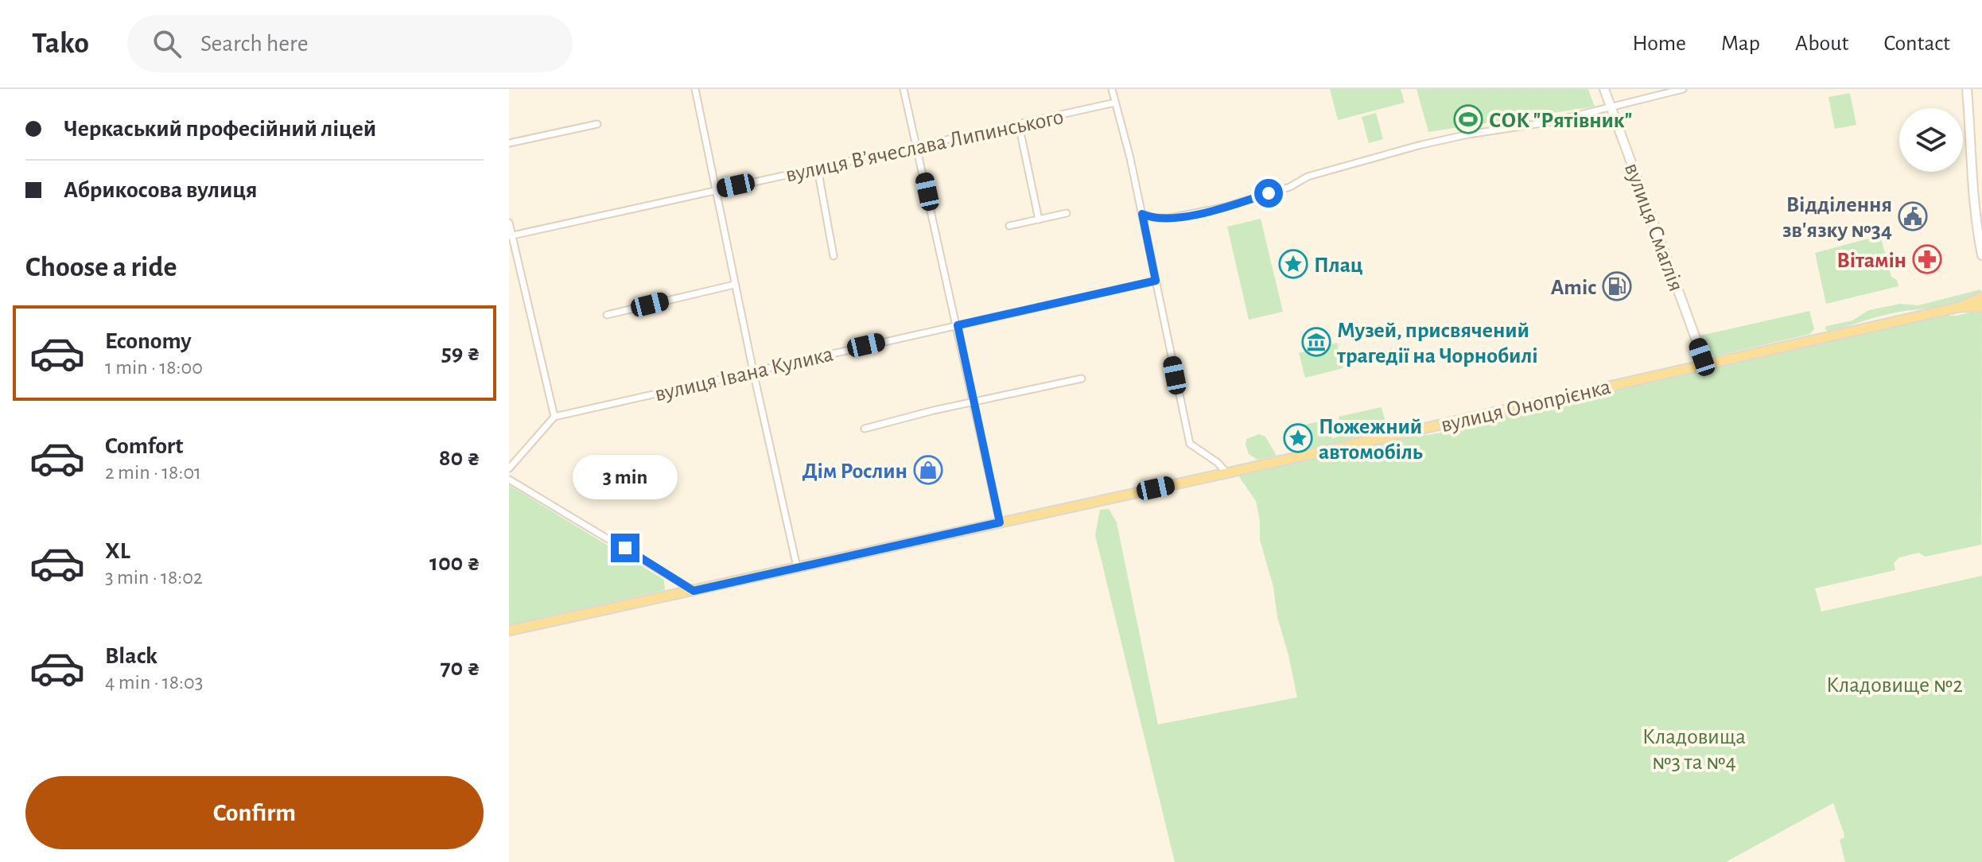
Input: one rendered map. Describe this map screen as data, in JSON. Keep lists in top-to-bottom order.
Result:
{
  "streets": {
    "main road": ["вулиця Онопрієнка"],
    "street": ["вулиця Вʼячеслава Липинського", "вулиця Смаглія", "вулиця Івана Кулика"]
  },
  "crossings": [
    ["вулиця Смаглія", "вулиця Онопрієнка"]
  ],
  "parks": ["Кладовище №2", "Кладовища №3 та №4"],
  "places": {
    "sports": ["СОК \"Рятівник\""],
    "public building": ["Відділення зв'язку №34"],
    "pharmacy": ["Вітамін"],
    "place": ["Плац", "Пожежний автомобіль"],
    "fuel station": ["Amic"],
    "museum": ["Музей, присвячений трагедії на Чорнобилі"],
    "shop": ["Дім Рослин"]
  },
  "page": {
    "header": "Tako",
    "search": "Search here",
    "nav": [
      "Home",
      "Map",
      "About",
      "Contact"
    ],
    "banner": ["Черкаський професійний ліцей", "Абрикосова вулиця"],
    "heading": "Choose a ride",
    "list": [
      {
        "name": "Economy",
        "note": "1 min · 18:00",
        "value": "59 ₴"
      },
      {
        "name": "Comfort",
        "note": "2 min · 18:01",
        "value": "80 ₴"
      },
      {
        "name": "XL",
        "note": "3 min · 18:02",
        "value": "100 ₴"
      },
      {
        "name": "Black",
        "note": "4 min · 18:03",
        "value": "70 ₴"
      }
    ],
    "bubble": "3 min",
    "buttons": "Confirm"
  }
}
